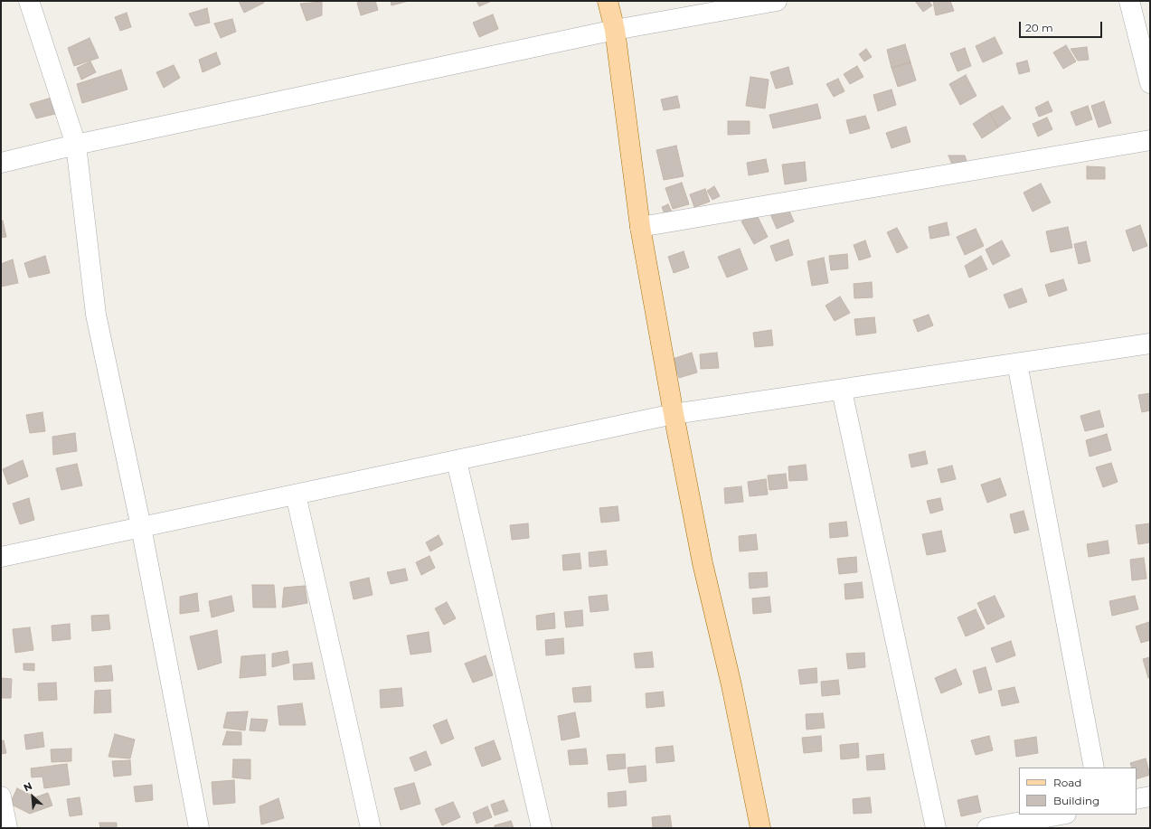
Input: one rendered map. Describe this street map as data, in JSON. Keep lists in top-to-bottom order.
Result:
{
  "legend": ["Road", "Building"],
  "scale_bar": "20 m",
  "north": "top left"
}
